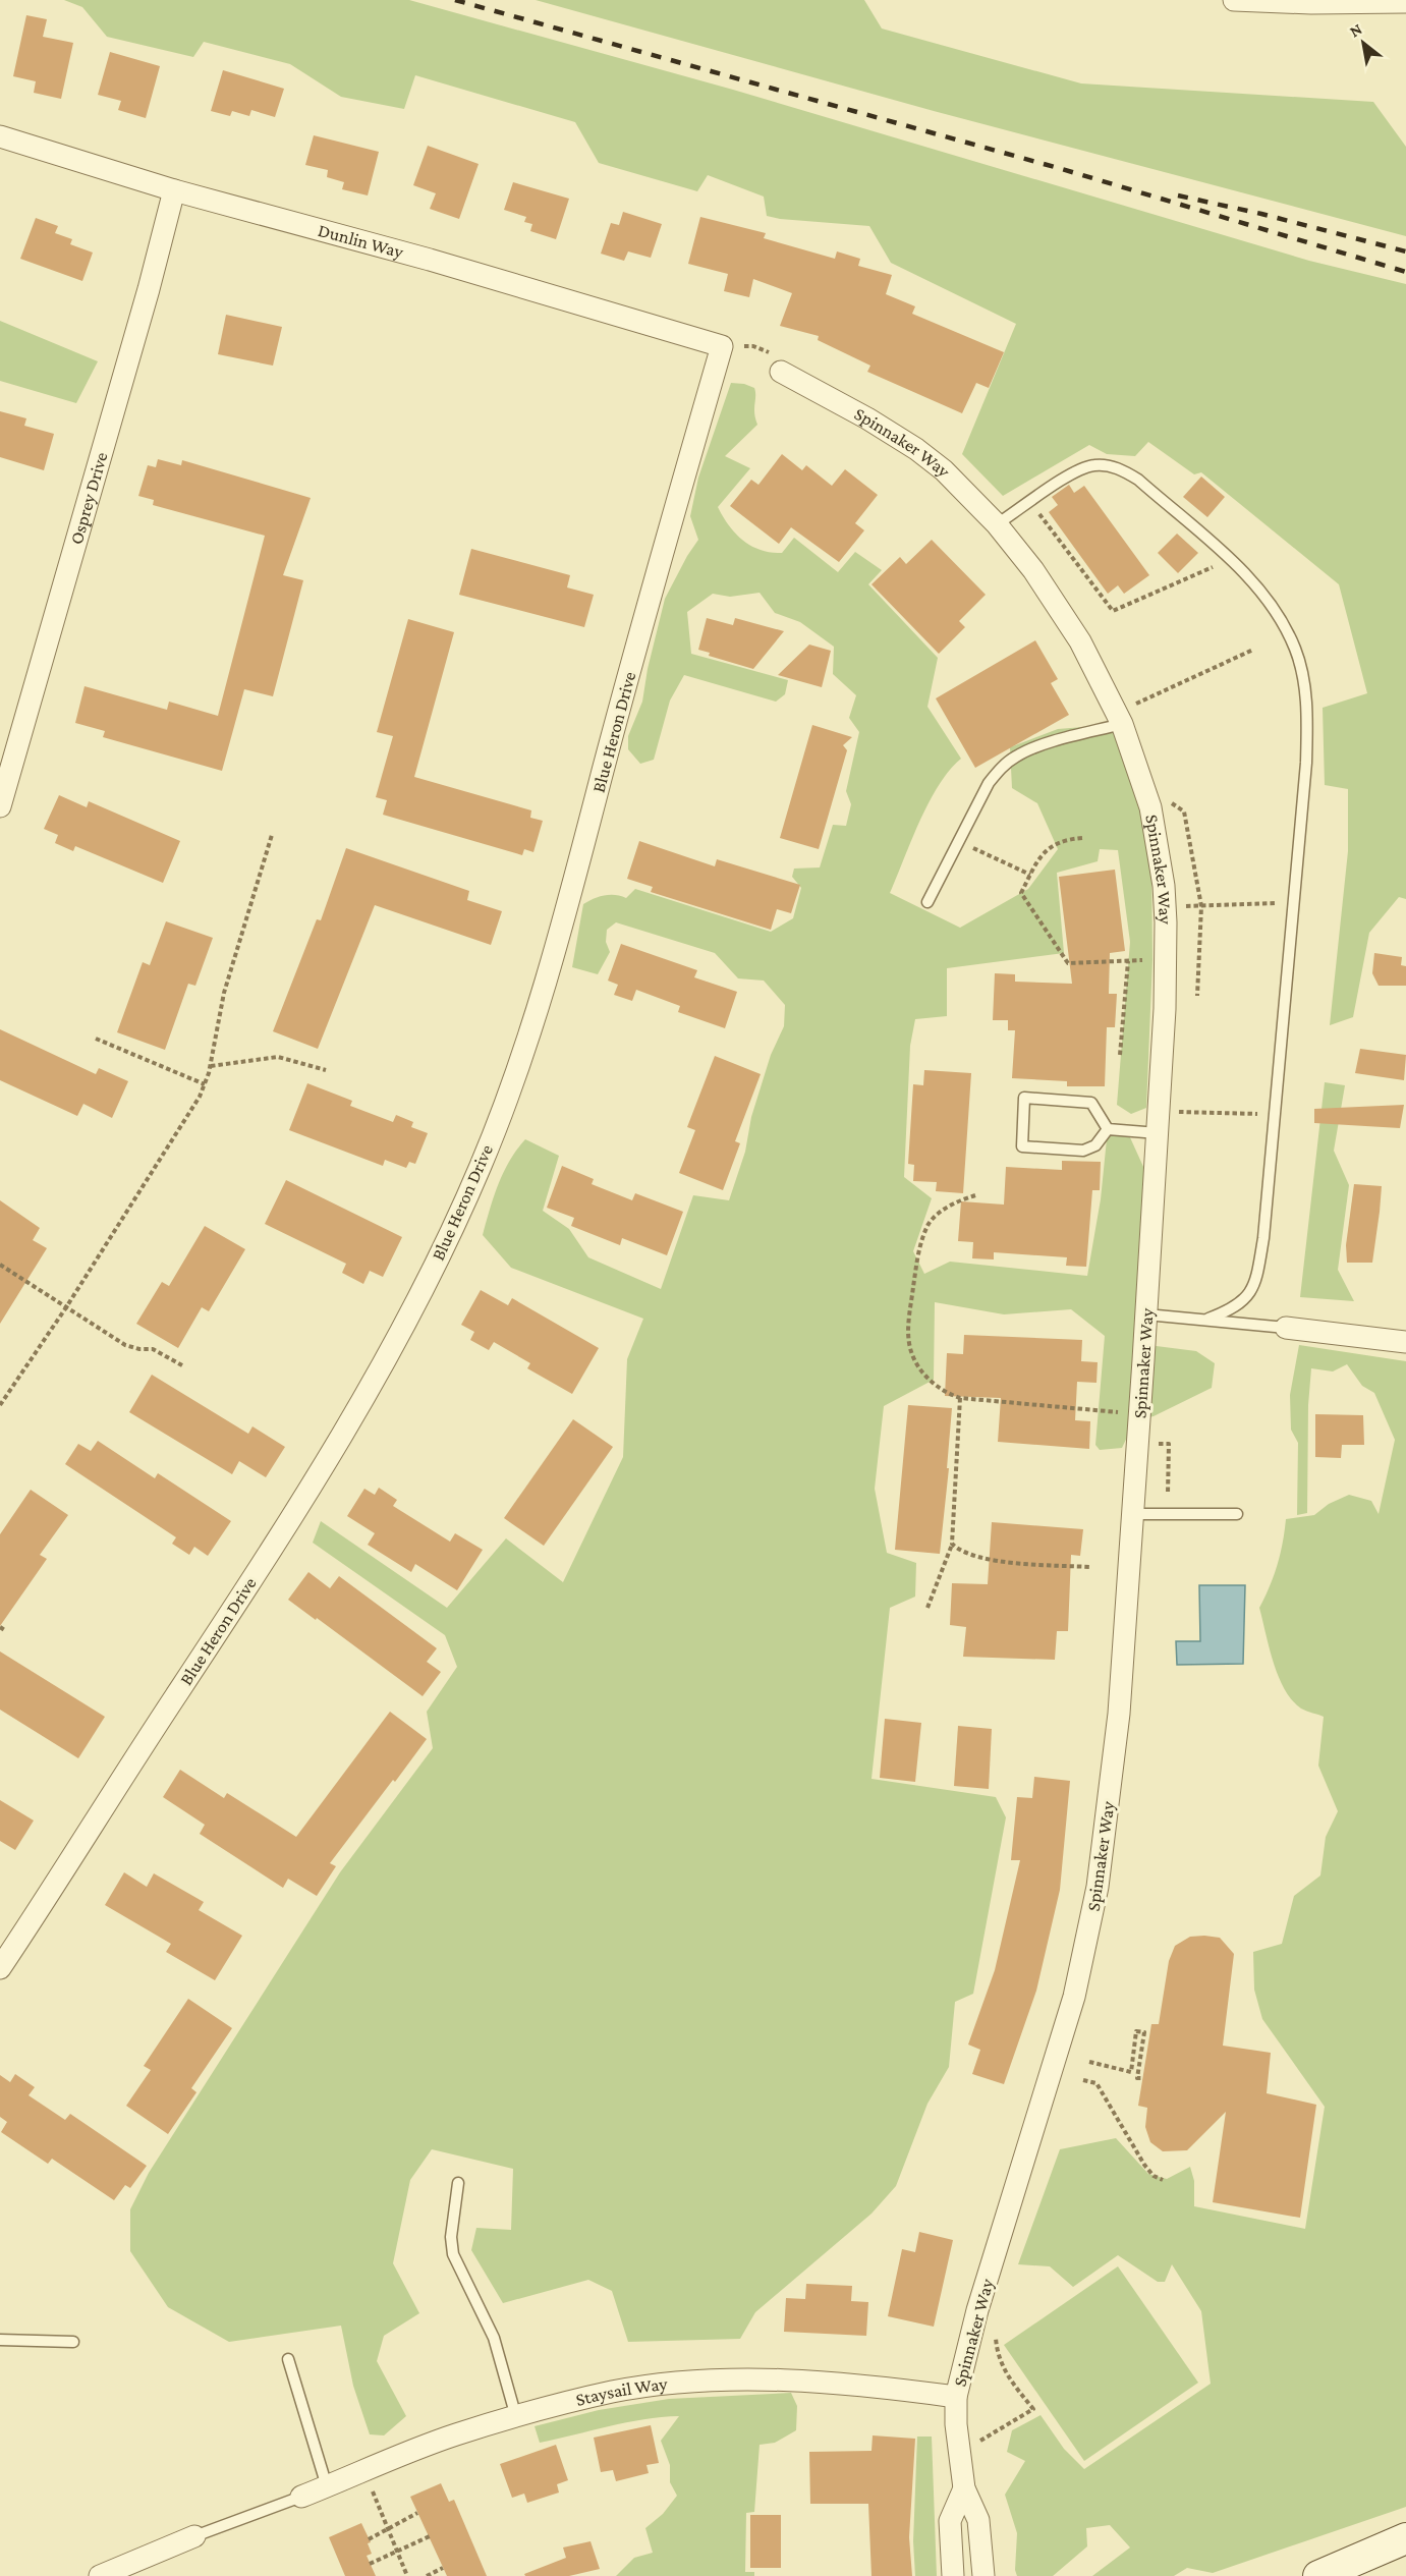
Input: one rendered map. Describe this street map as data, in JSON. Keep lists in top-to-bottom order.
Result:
{
  "streets": {
    "street": [
      "Dunlin Way",
      "Spinnaker Way",
      "Osprey Drive",
      "Blue Heron Drive",
      "Staysail Way"
    ]
  },
  "crossings": [
    ["Dunlin Way", "Osprey Drive"],
    ["Dunlin Way", "Blue Heron Drive"],
    ["Spinnaker Way", "Staysail Way"]
  ],
  "north": "top left"
}
